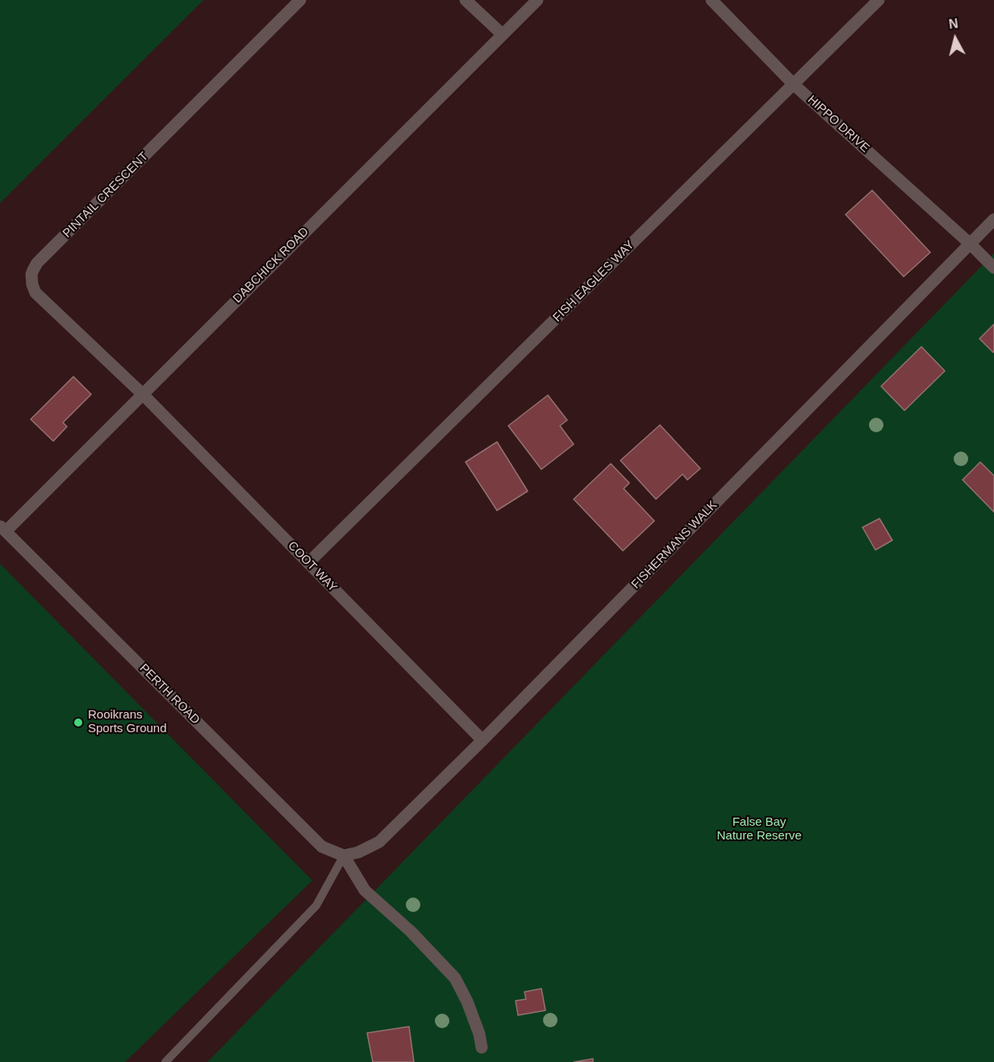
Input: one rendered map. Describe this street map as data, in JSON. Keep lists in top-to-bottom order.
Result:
{
  "streets": {
    "street": [
      "HIPPO DRIVE",
      "PINTAIL CRESCENT",
      "DABCHICK ROAD",
      "FISH EAGLES WAY",
      "FISHERMANS WALK",
      "COOT WAY",
      "PERTH ROAD"
    ]
  },
  "crossings": [
    ["HIPPO DRIVE", "FISH EAGLES WAY"],
    ["HIPPO DRIVE", "FISHERMANS WALK"],
    ["PINTAIL CRESCENT", "DABCHICK ROAD"],
    ["PINTAIL CRESCENT", "COOT WAY"],
    ["DABCHICK ROAD", "COOT WAY"],
    ["DABCHICK ROAD", "PERTH ROAD"],
    ["FISH EAGLES WAY", "COOT WAY"],
    ["FISHERMANS WALK", "COOT WAY"],
    ["FISHERMANS WALK", "PERTH ROAD"]
  ],
  "parks": ["False Bay Nature Reserve"],
  "places": ["Rooikrans Sports Ground"],
  "north": "top"
}
